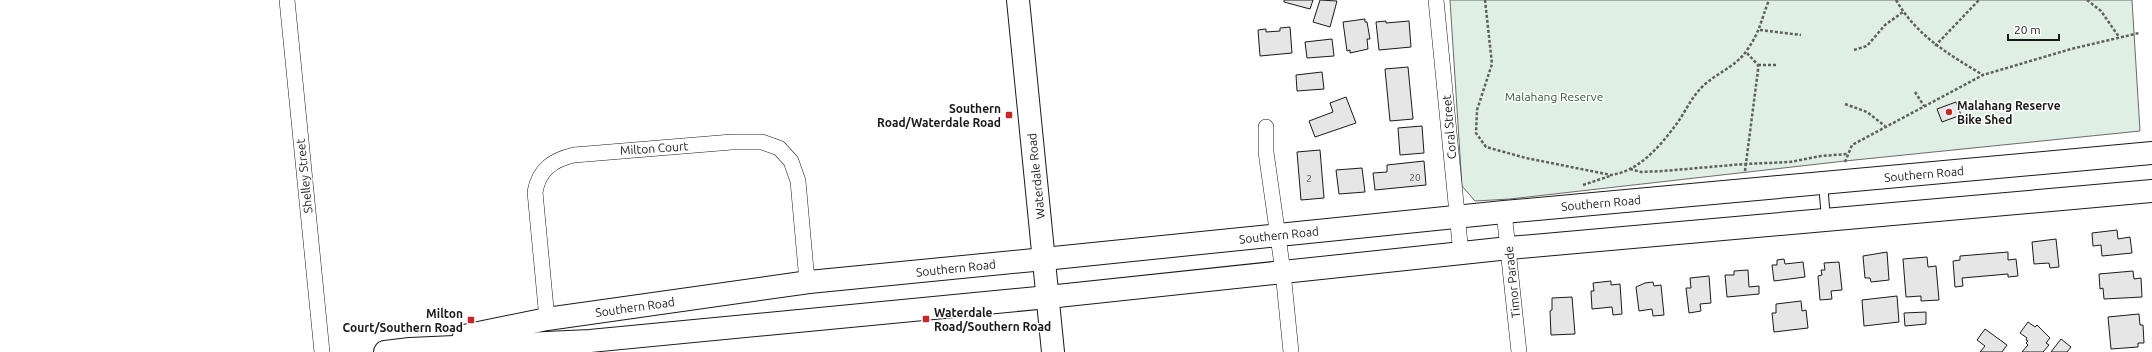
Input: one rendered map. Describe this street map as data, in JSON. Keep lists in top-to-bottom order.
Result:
{
  "streets": {
    "main road": ["Southern Road", "Waterdale Road"],
    "street": [
      "Coral Street",
      "Milton Court",
      "Shelley Street",
      "Timor Parade"
    ]
  },
  "crossings": [
    ["Coral Street", "Southern Road"],
    ["Milton Court", "Southern Road"],
    ["Southern Road", "Waterdale Road"],
    ["Southern Road", "Timor Parade"]
  ],
  "parks": ["Malahang Reserve"],
  "places": {
    "other": ["Malahang Reserve Bike Shed"],
    "transit": ["Southern Road/Waterdale Road", "Waterdale Road/Southern Road", "Milton Court/Southern Road"]
  },
  "house_numbers": ["20", "2"],
  "scale_bar": "20 m"
}
